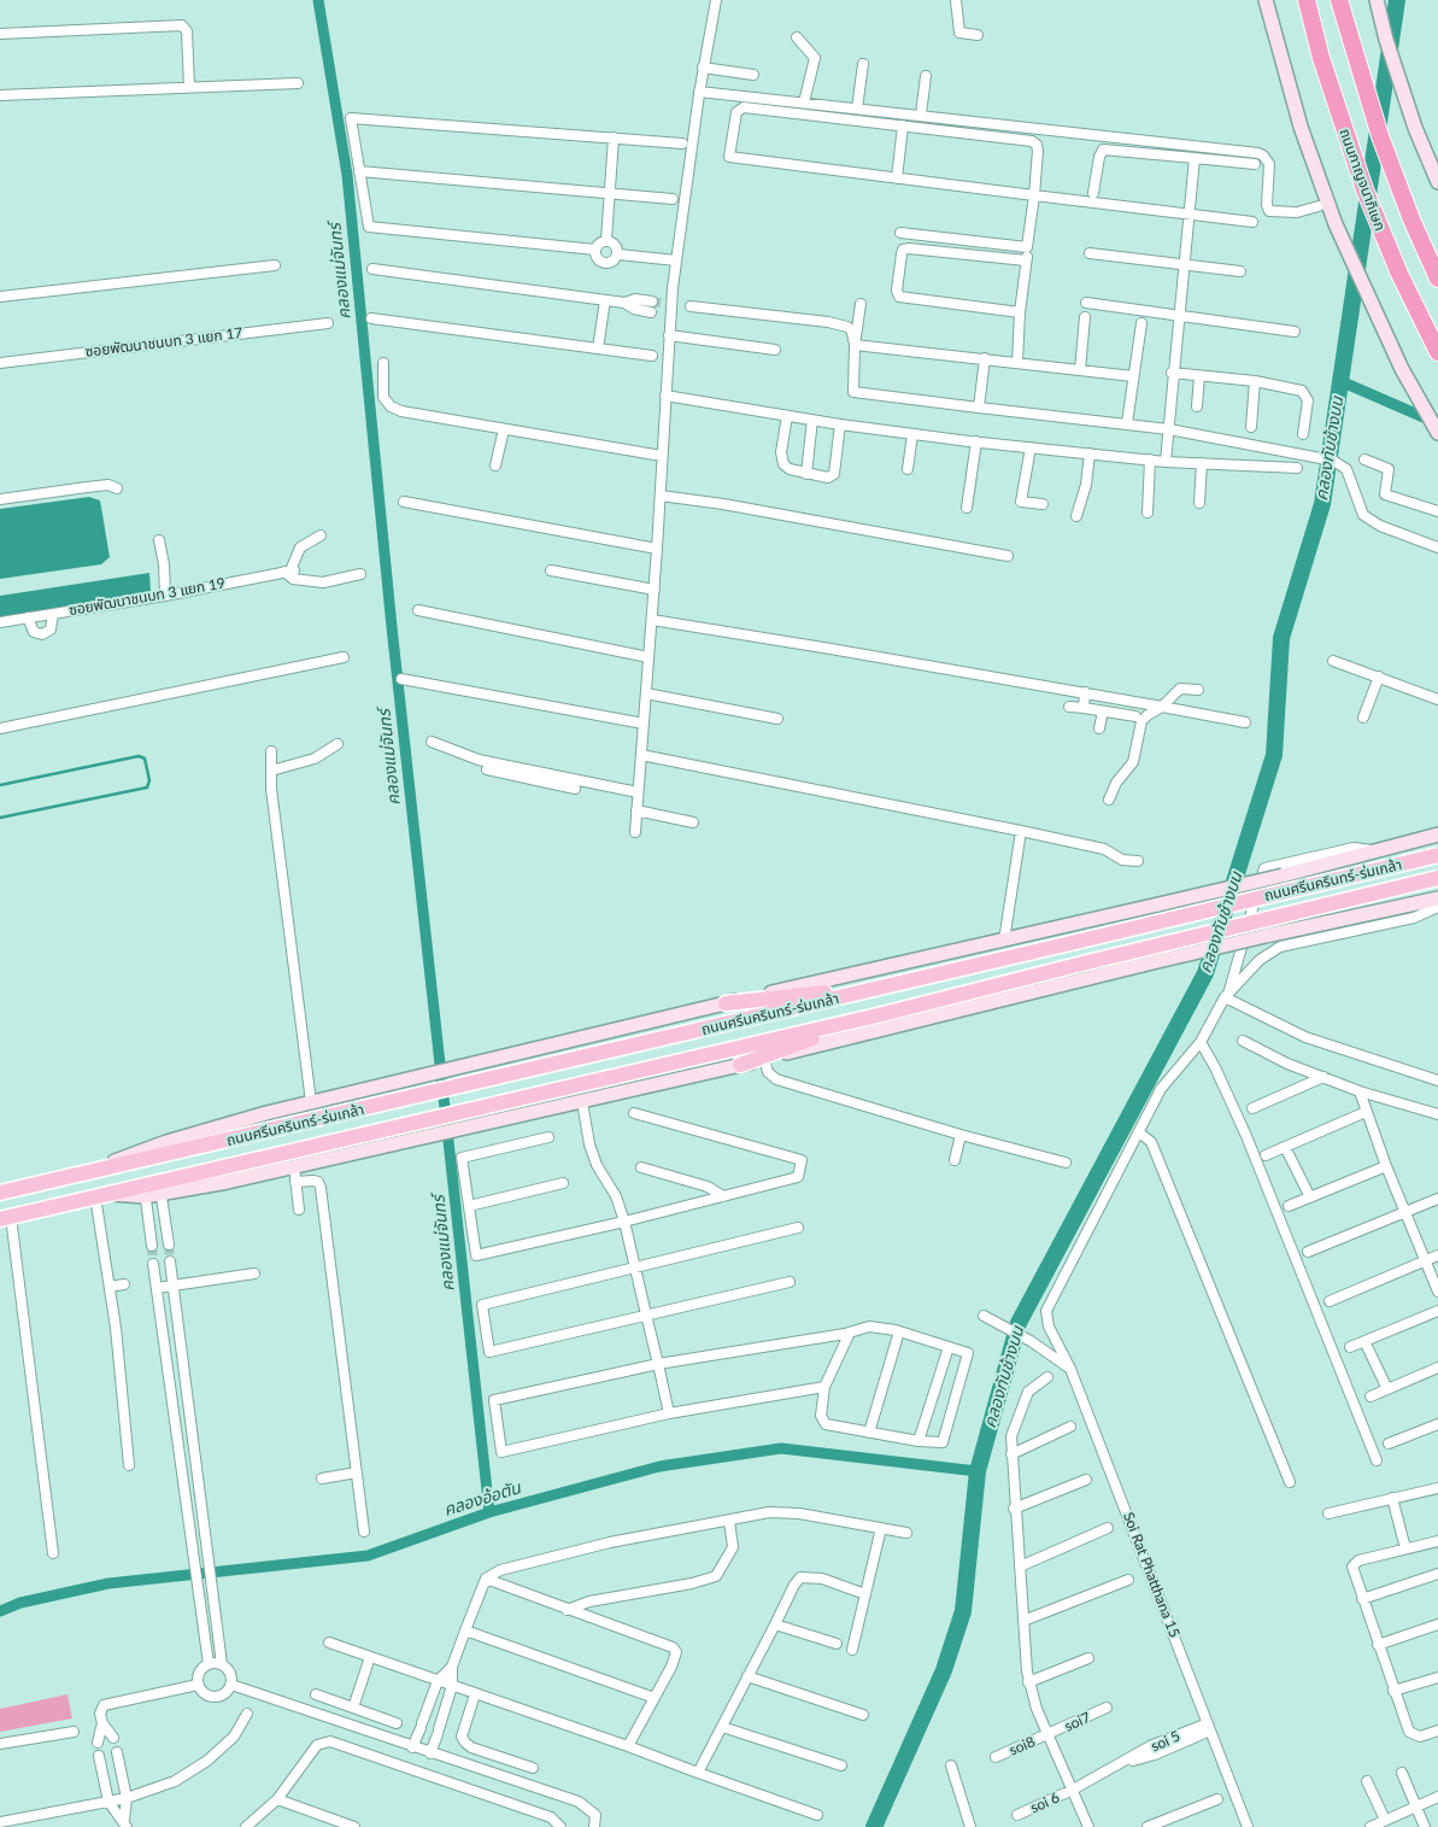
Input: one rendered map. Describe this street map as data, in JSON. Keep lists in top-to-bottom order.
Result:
{
  "streets": {
    "highway": ["ถนนกาญจนาภิเษก"],
    "main road": ["ถนนศรีนครินทร์-ร่มเกล้า"],
    "street": [
      "ซอยพัฒนาชนบท 3 แยก 17",
      "ซอยพัฒนาชนบท 3 แยก 19",
      "Soi Rat Phatthana 15",
      "soi7",
      "soi 5",
      "soi8",
      "soi 6"
    ]
  },
  "crossings": [
    ["Soi Rat Phatthana 15", "soi 5"],
    ["soi7", "soi8"],
    ["soi 5", "soi 6"]
  ],
  "water": ["คลองแม่จันทร์", "คลองทับช้างบน", "คลองอ้อตัน"]
}
